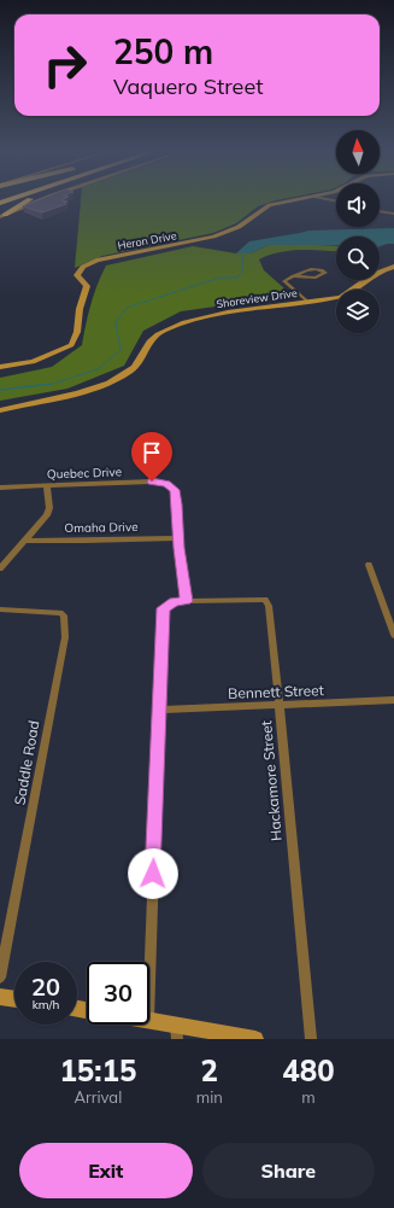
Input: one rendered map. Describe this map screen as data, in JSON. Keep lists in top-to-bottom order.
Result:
{
  "streets": {
    "street": [
      "Heron Drive",
      "Shoreview Drive",
      "Quebec Drive",
      "Omaha Drive",
      "Bennett Street",
      "Saddle Road",
      "Hackamore Street"
    ]
  },
  "crossings": [
    ["Quebec Drive", "Omaha Drive"],
    ["Bennett Street", "Hackamore Street"]
  ],
  "north": "top",
  "page": {
    "turn": ["250 m", "Vaquero Street"],
    "speed": "20 km/h",
    "limit": "30",
    "eta": [
      "15:15",
      "Arrival",
      "2",
      "min",
      "480",
      "m"
    ],
    "buttons": ["Exit", "Share"]
  }
}
